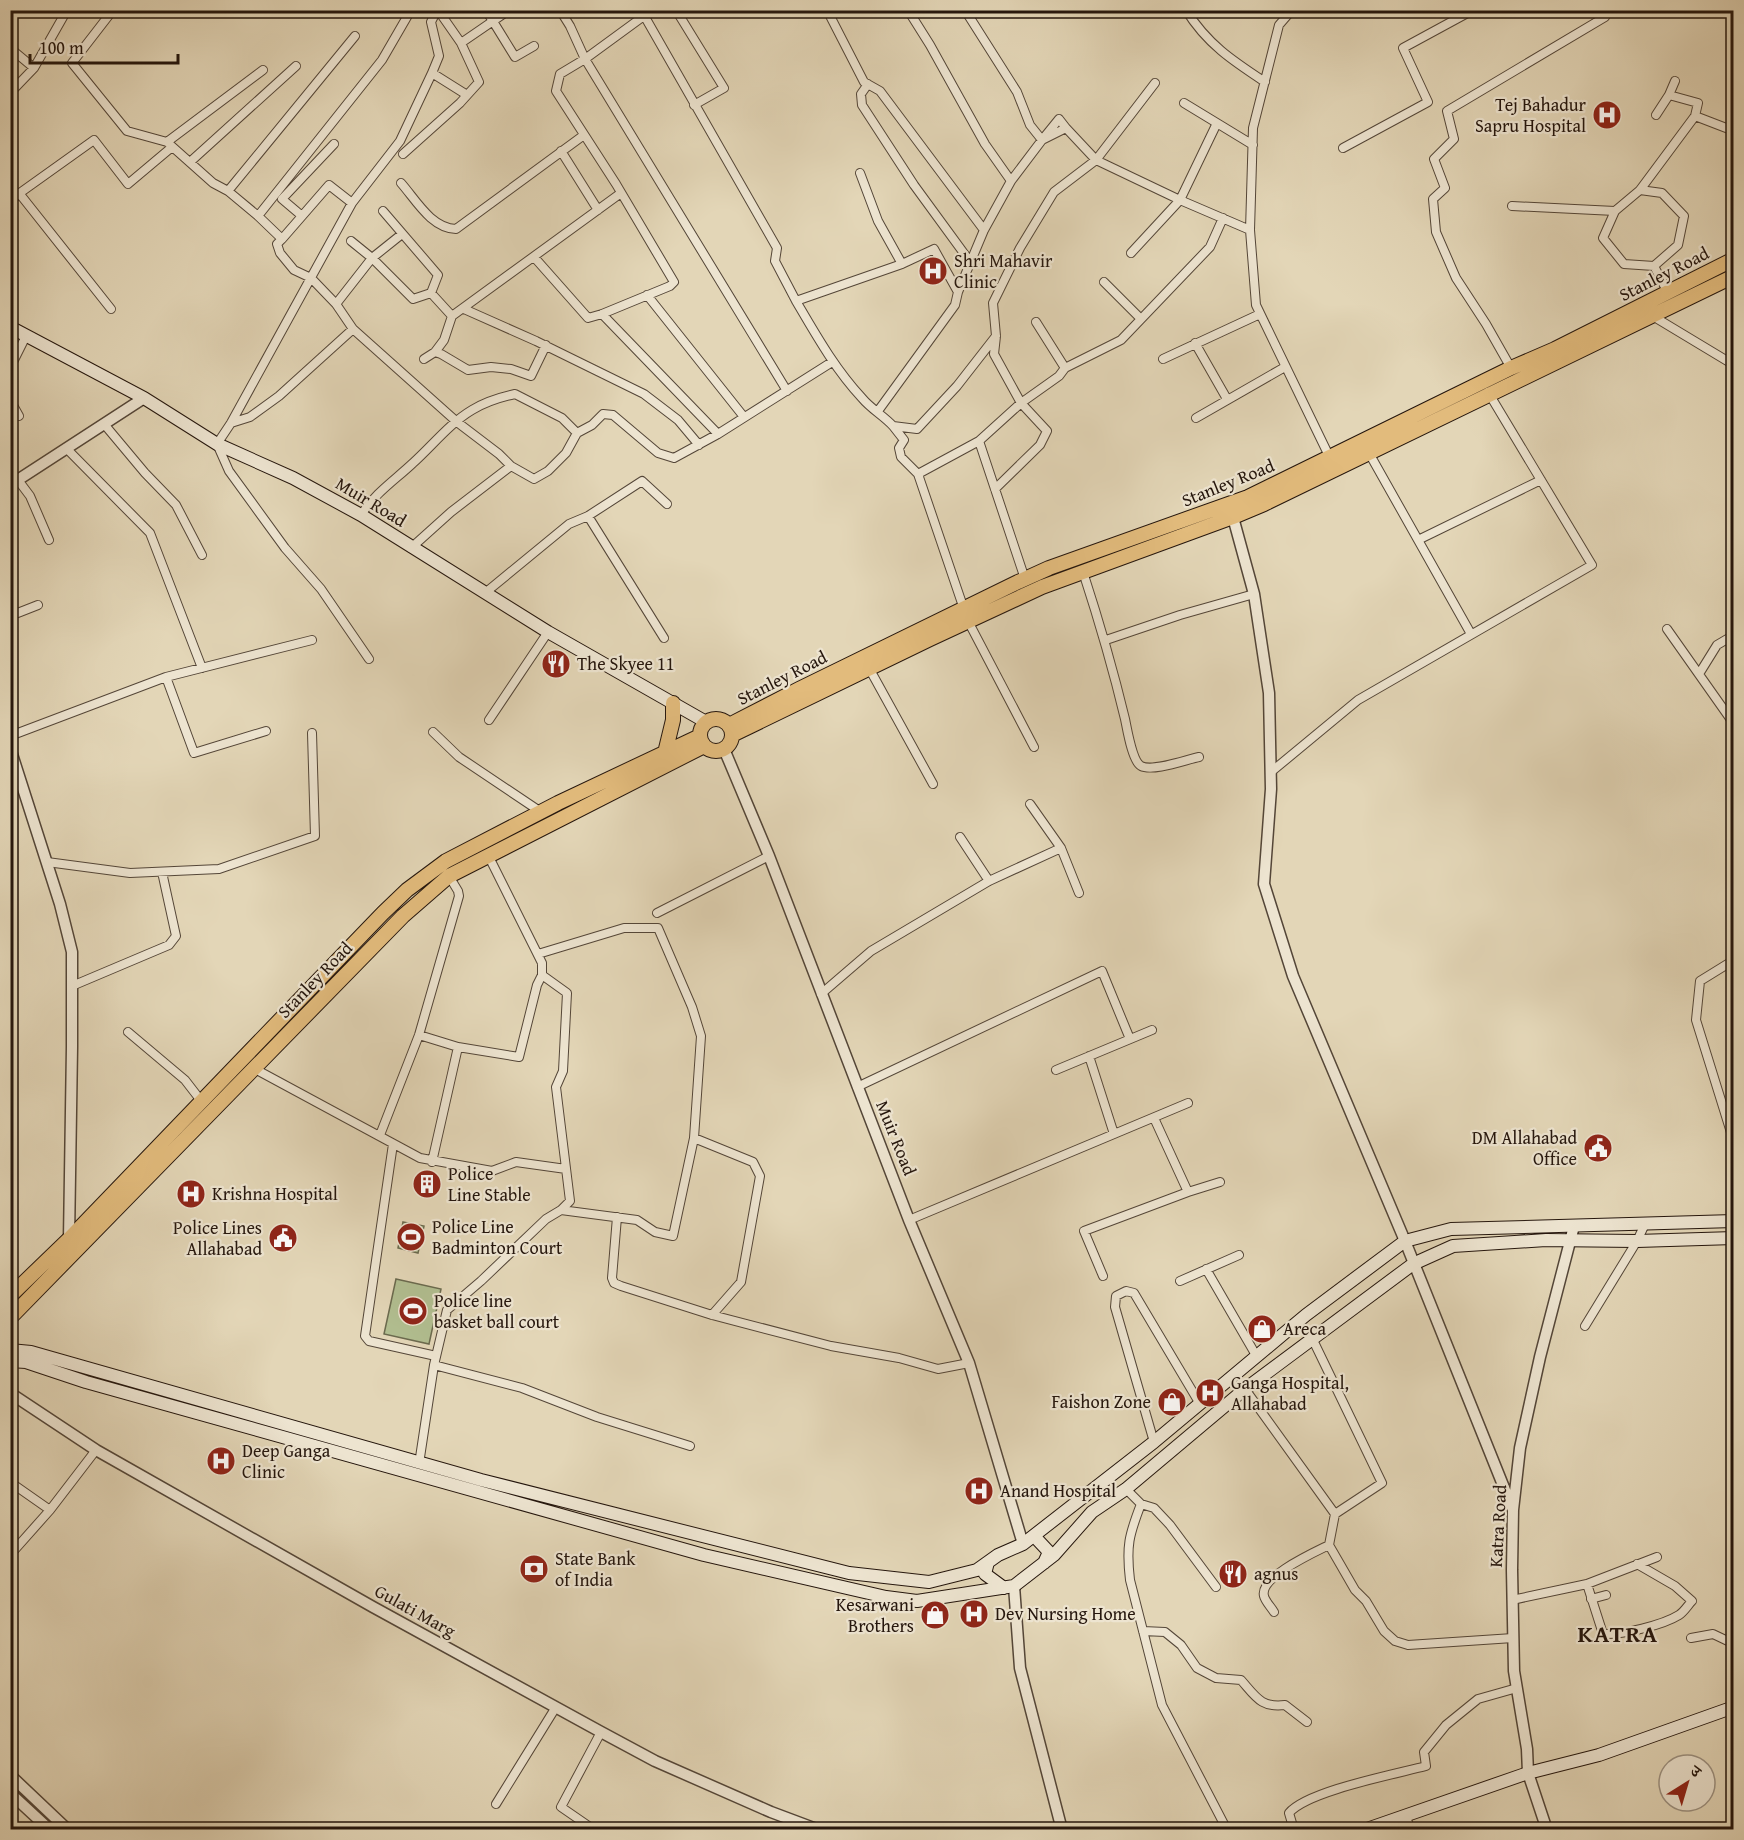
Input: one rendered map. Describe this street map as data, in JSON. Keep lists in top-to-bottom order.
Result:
{
  "streets": {
    "main road": ["Stanley Road", "Muir Road"],
    "street": ["Katra Road", "Gulati Marg"]
  },
  "crossings": [
    ["Stanley Road", "Muir Road"]
  ],
  "districts": ["KATRA"],
  "places": {
    "hospital": [
      "Tej Bahadur Sapru Hospital",
      "Shri Mahavir Clinic",
      "Krishna Hospital",
      "Ganga Hospital, Allahabad",
      "Deep Ganga Clinic",
      "Anand Hospital",
      "Dev Nursing Home"
    ],
    "restaurant": ["The Skyee 11", "agnus"],
    "public building": ["DM Allahabad Office", "Police Lines Allahabad"],
    "building": ["Police Line Stable"],
    "sports": ["Police Line Badminton Court", "Police line basket ball court"],
    "shop": ["Areca", "Faishon Zone", "Kesarwani Brothers"],
    "bank": ["State Bank of India"]
  },
  "scale_bar": "100 m",
  "north": "top right"
}
